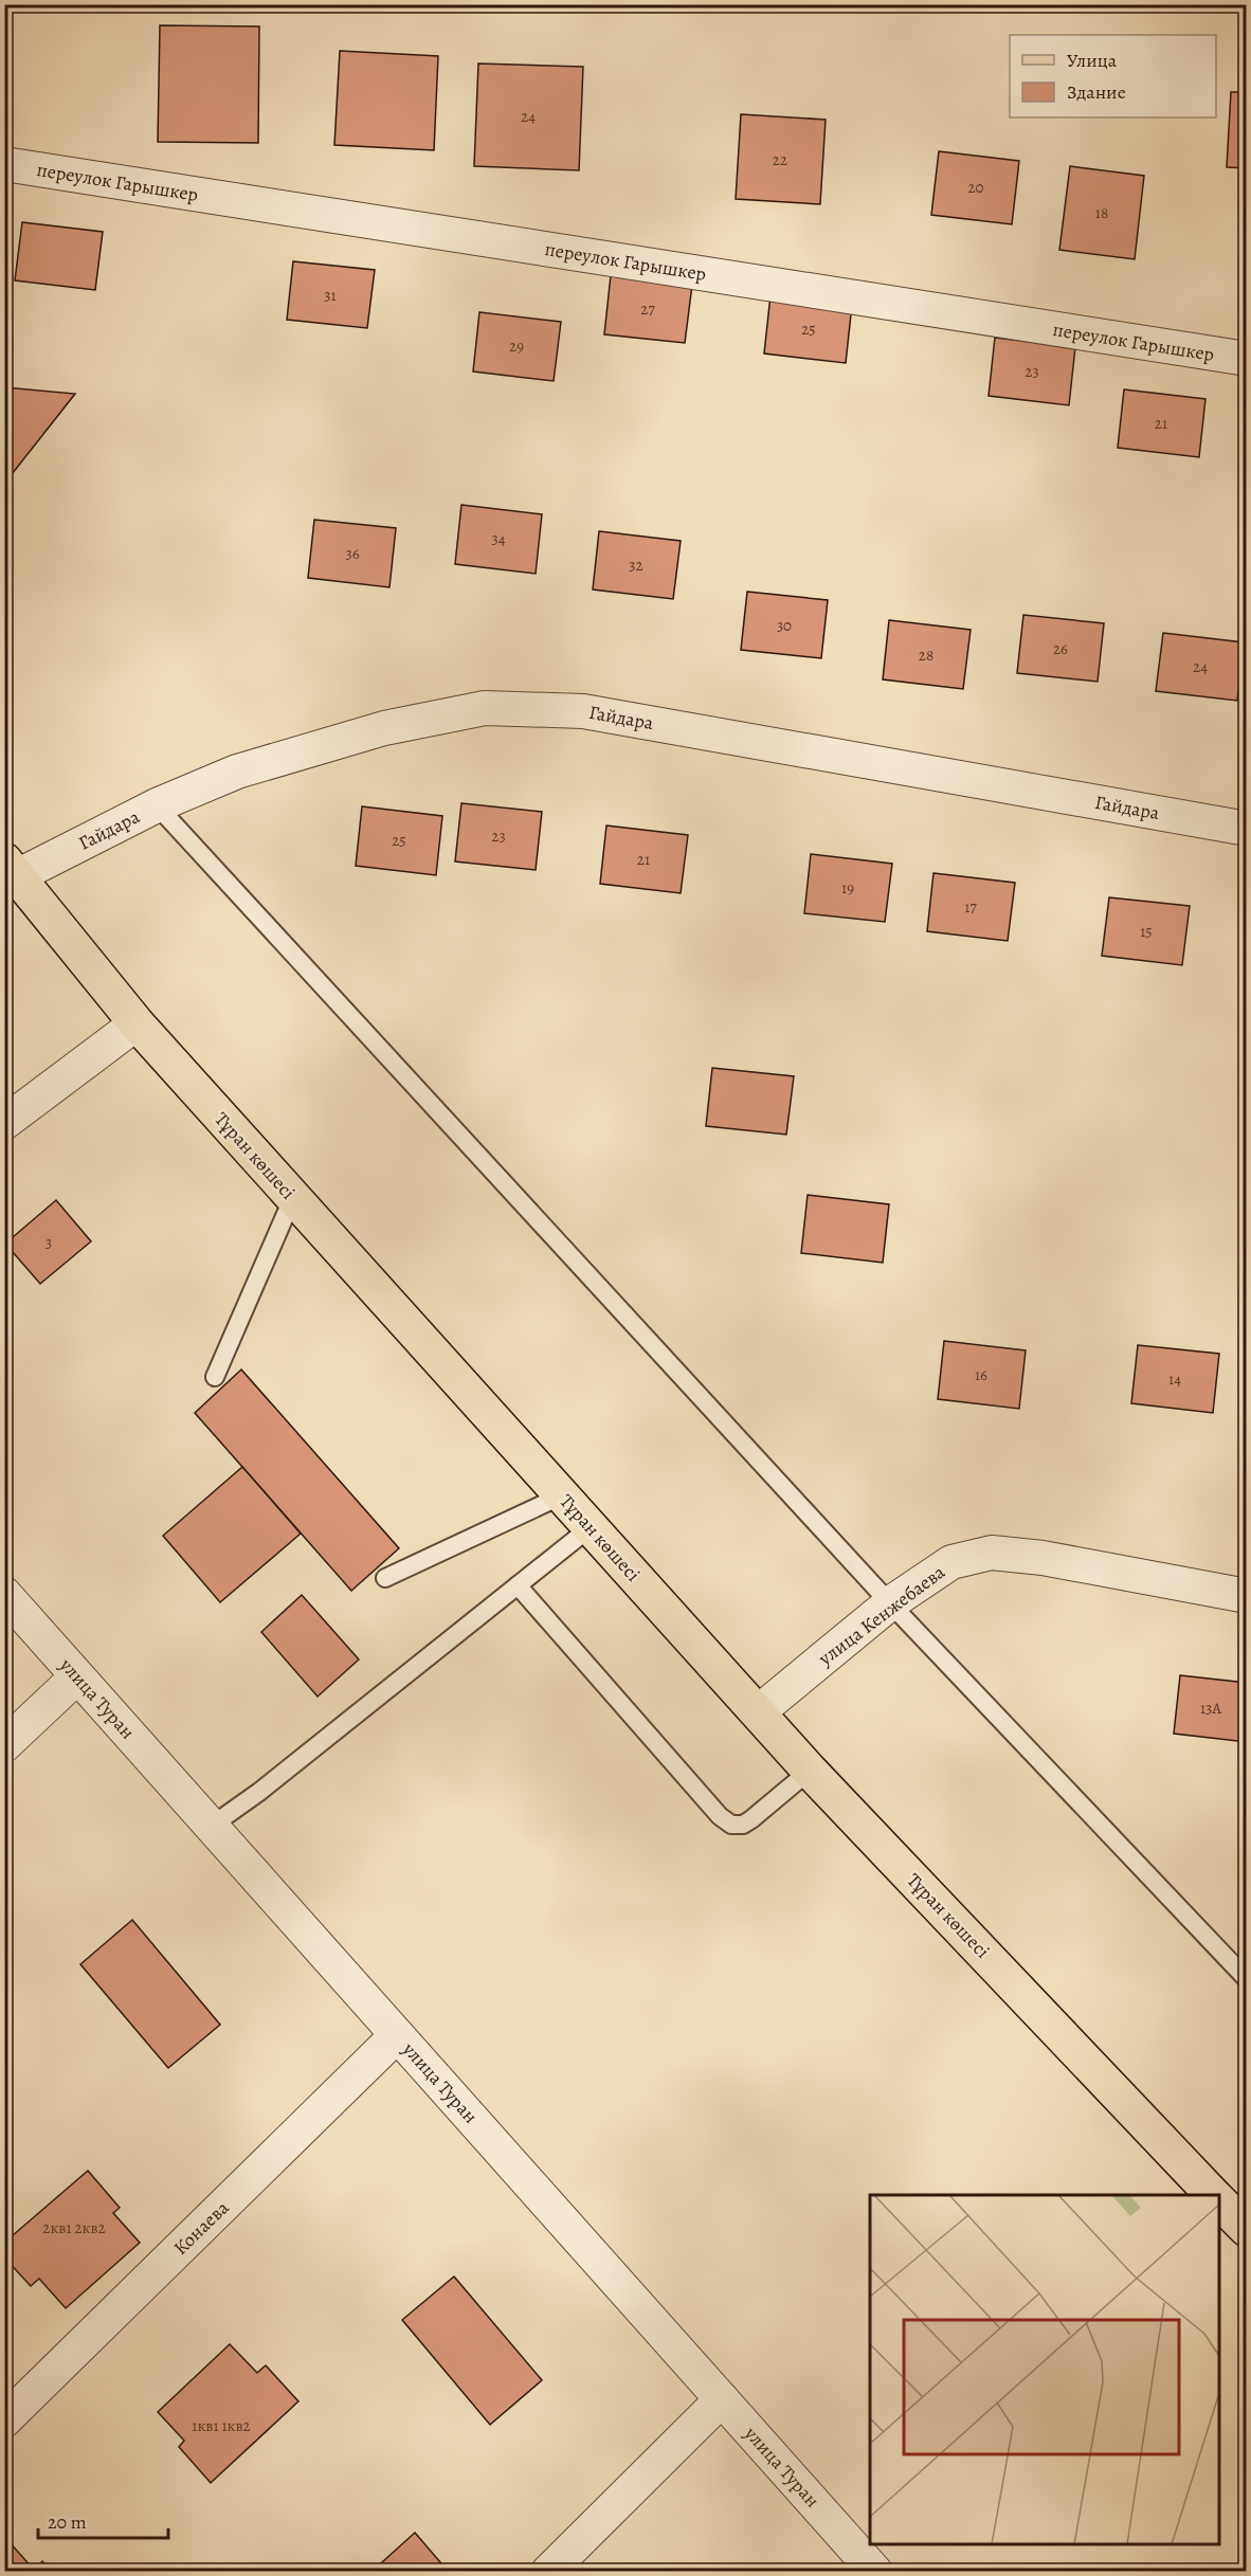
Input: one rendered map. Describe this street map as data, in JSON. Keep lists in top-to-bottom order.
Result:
{
  "streets": {
    "main road": ["Тұран көшесі"],
    "street": [
      "переулок Гарышкер",
      "Гайдара",
      "улица Кенжебаева",
      "улица Туран",
      "Конаева"
    ]
  },
  "crossings": [
    ["Гайдара", "Тұран көшесі"],
    ["Тұран көшесі", "улица Кенжебаева"],
    ["улица Туран", "Конаева"]
  ],
  "house_numbers": [
    "24",
    "22",
    "20",
    "18",
    "31",
    "27",
    "25",
    "29",
    "23",
    "21",
    "34",
    "36",
    "32",
    "30",
    "26",
    "28",
    "24",
    "23",
    "25",
    "21",
    "19",
    "17",
    "15",
    "3",
    "16",
    "14",
    "13А",
    "2кв1 2кв2",
    "1кв1 1кв2"
  ],
  "legend": ["Улица", "Здание"],
  "scale_bar": "20 m"
}
